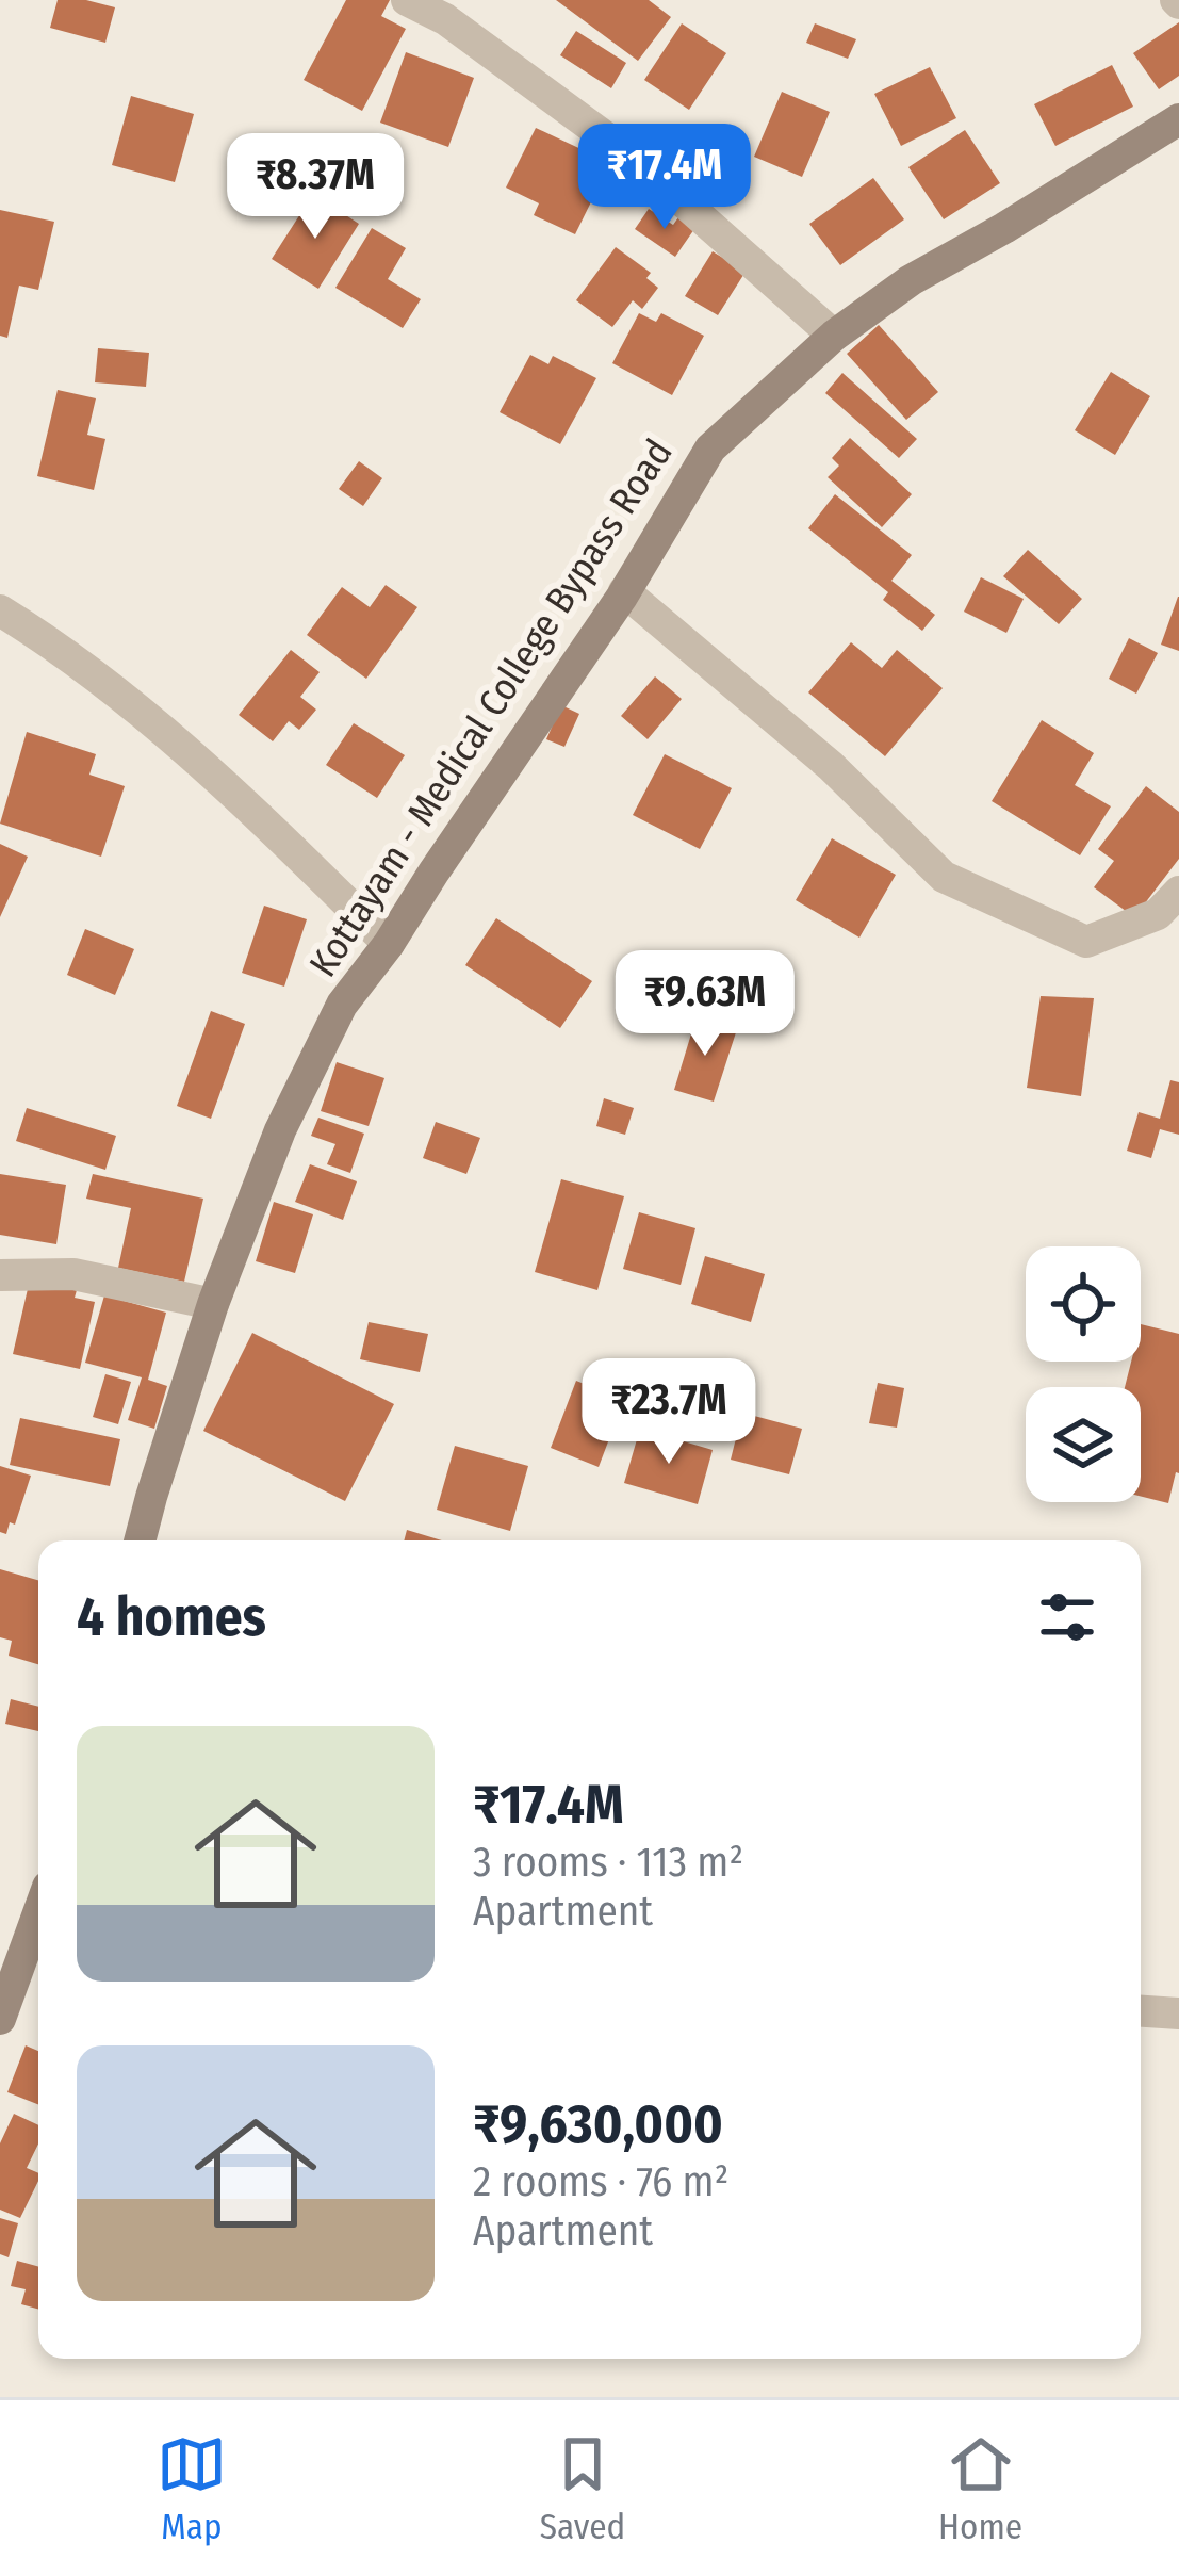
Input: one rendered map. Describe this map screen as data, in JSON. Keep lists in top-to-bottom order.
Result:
{
  "streets": {
    "main road": ["Kottayam - Medical College Bypass Road"]
  },
  "page": {
    "price": [
      "₹17.4M",
      "₹8.37M",
      "₹9.63M",
      "₹23.7M"
    ],
    "heading": "4 homes",
    "list": [
      {
        "name": "₹17.4M",
        "note": "3 rooms · 113 m² · Apartment"
      },
      {
        "name": "₹9,630,000",
        "note": "2 rooms · 76 m² · Apartment"
      }
    ],
    "tabs": ["Map", "Saved", "Home"]
  }
}
